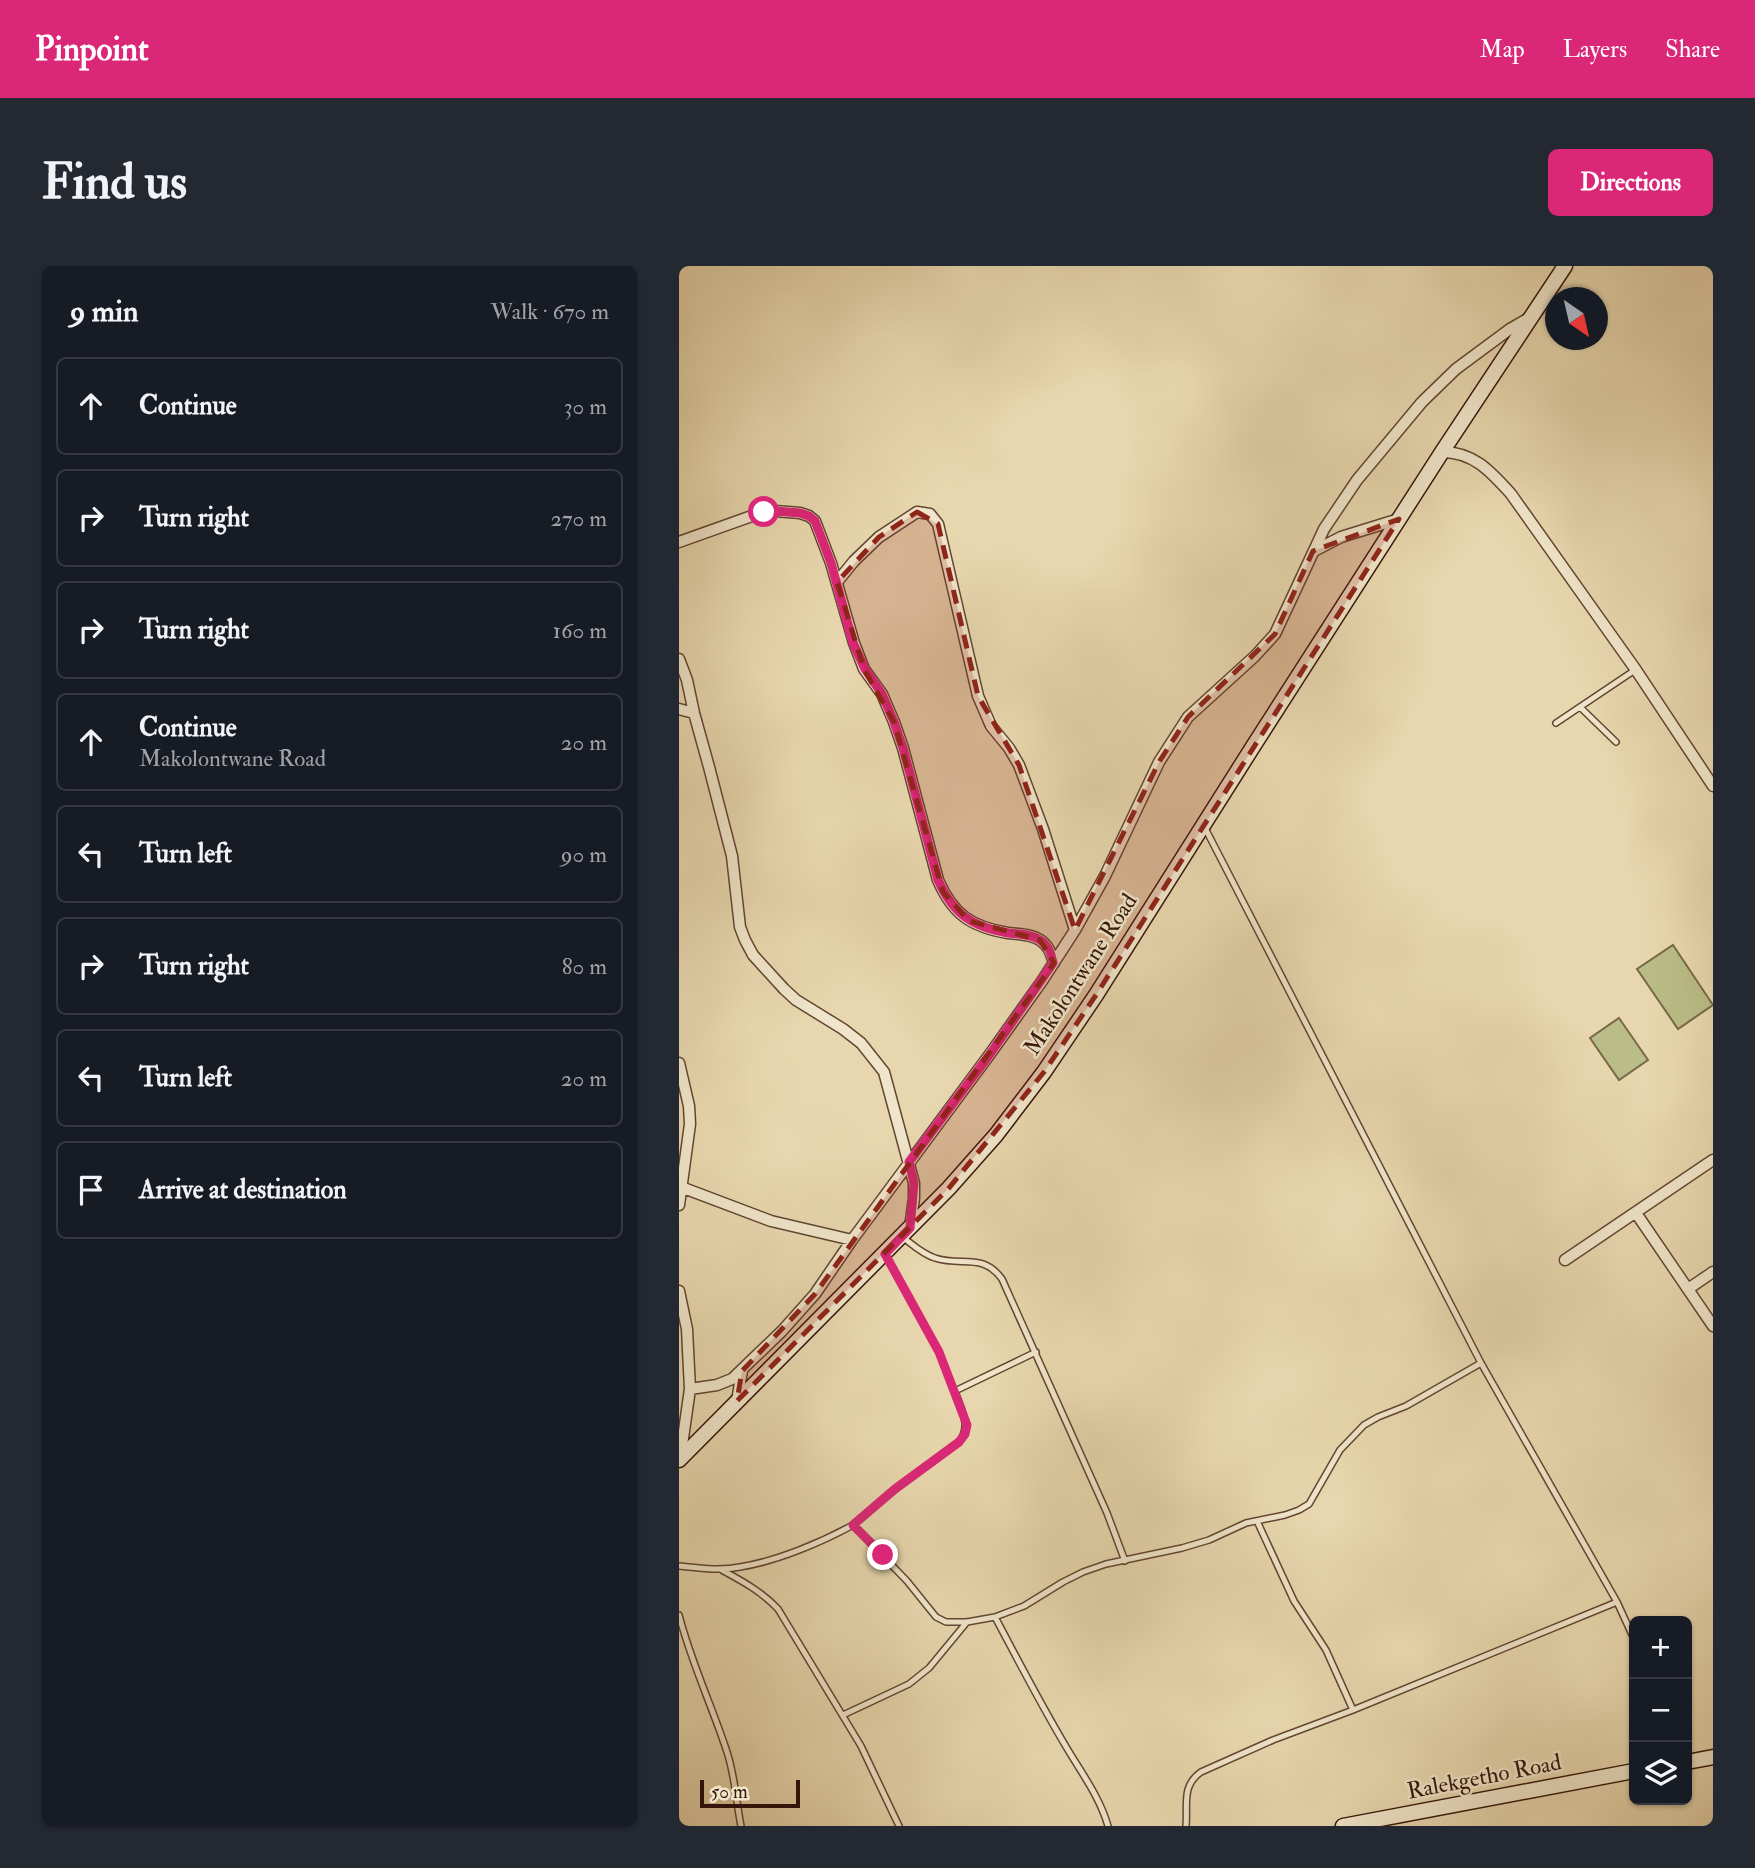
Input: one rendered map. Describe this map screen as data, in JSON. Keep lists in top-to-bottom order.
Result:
{
  "streets": {
    "main road": ["Makolontwane Road", "Ralekgetho Road"]
  },
  "scale_bar": "50 m",
  "north": "bottom right",
  "page": {
    "header": "Pinpoint",
    "nav": ["Map", "Layers", "Share"],
    "buttons": "Directions",
    "title": "Find us",
    "heading": ["9 min", "Walk · 670 m"],
    "list": [
      ["Continue", "30 m"],
      ["Turn right", "270 m"],
      ["Turn right", "160 m"],
      ["Continue", "Makolontwane Road", "20 m"],
      ["Turn left", "90 m"],
      ["Turn right", "80 m"],
      ["Turn left", "20 m"],
      "Arrive at destination"
    ],
    "map_buttons": ["+", "−"],
    "scale": "50 m"
  }
}
